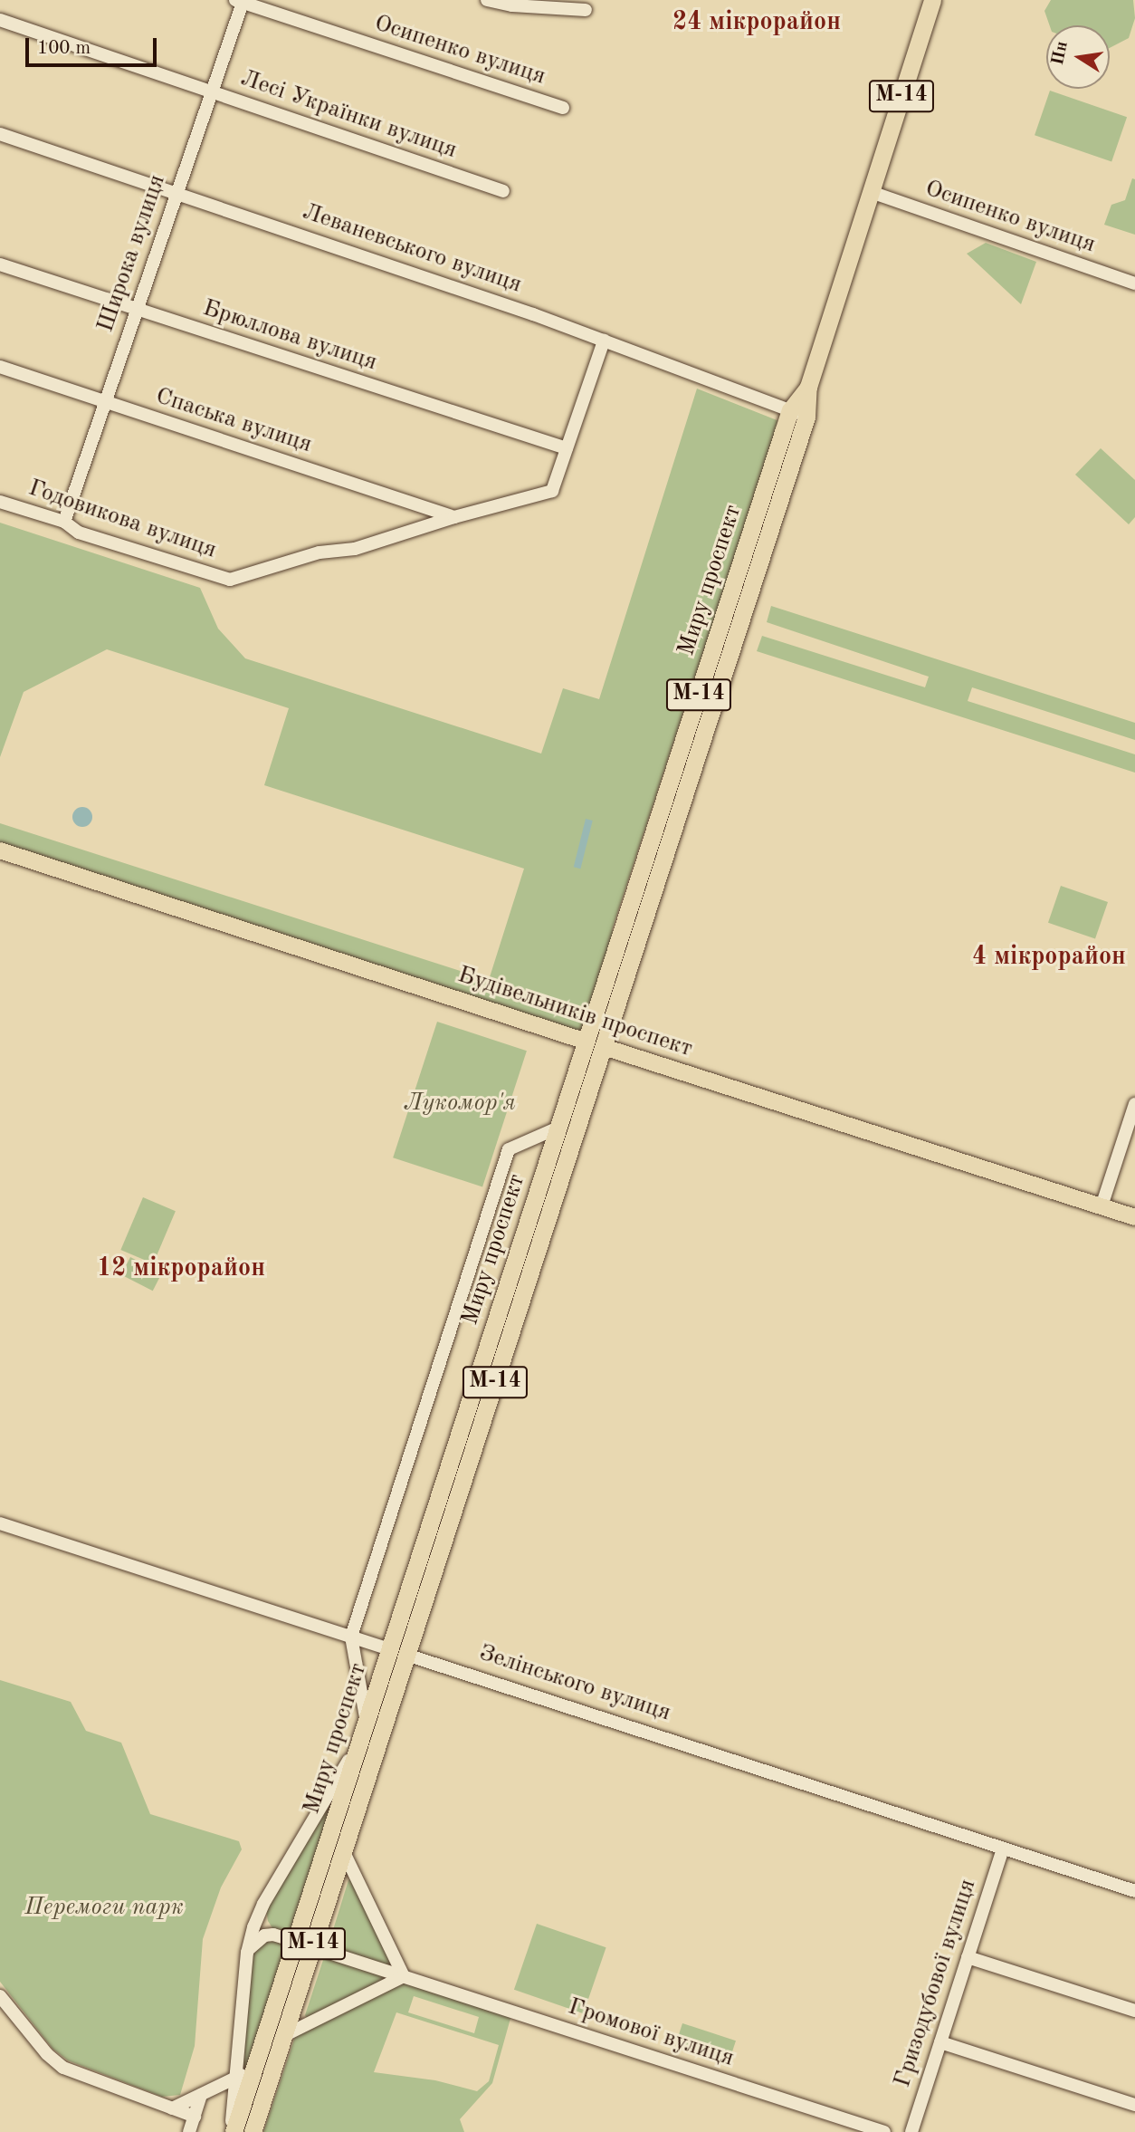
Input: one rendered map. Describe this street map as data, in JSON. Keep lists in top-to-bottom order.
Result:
{
  "streets": {
    "highway": ["М-14", "Миру проспект"],
    "main road": ["Будівельників проспект"],
    "street": [
      "Осипенко вулиця",
      "Лесі Українки вулиця",
      "Леваневського вулиця",
      "Широка вулиця",
      "Брюллова вулиця",
      "Спаська вулиця",
      "Годовикова вулиця",
      "Зелінського вулиця",
      "Гризодубової вулиця",
      "Громової вулиця"
    ]
  },
  "crossings": [
    ["Осипенко вулиця", "Широка вулиця"],
    ["Осипенко вулиця", "Миру проспект"],
    ["Лесі Українки вулиця", "Широка вулиця"],
    ["Леваневського вулиця", "Широка вулиця"],
    ["Леваневського вулиця", "Миру проспект"],
    ["Широка вулиця", "Брюллова вулиця"],
    ["Широка вулиця", "Спаська вулиця"],
    ["Широка вулиця", "Годовикова вулиця"],
    ["Спаська вулиця", "Годовикова вулиця"],
    ["Миру проспект", "Будівельників проспект"],
    ["Миру проспект", "Зелінського вулиця"],
    ["Зелінського вулиця", "Гризодубової вулиця"]
  ],
  "districts": ["24 мікрорайон", "4 мікрорайон", "12 мікрорайон"],
  "parks": ["Лукомор'я", "Перемоги парк"],
  "scale_bar": "100 m",
  "north": "left"
}
